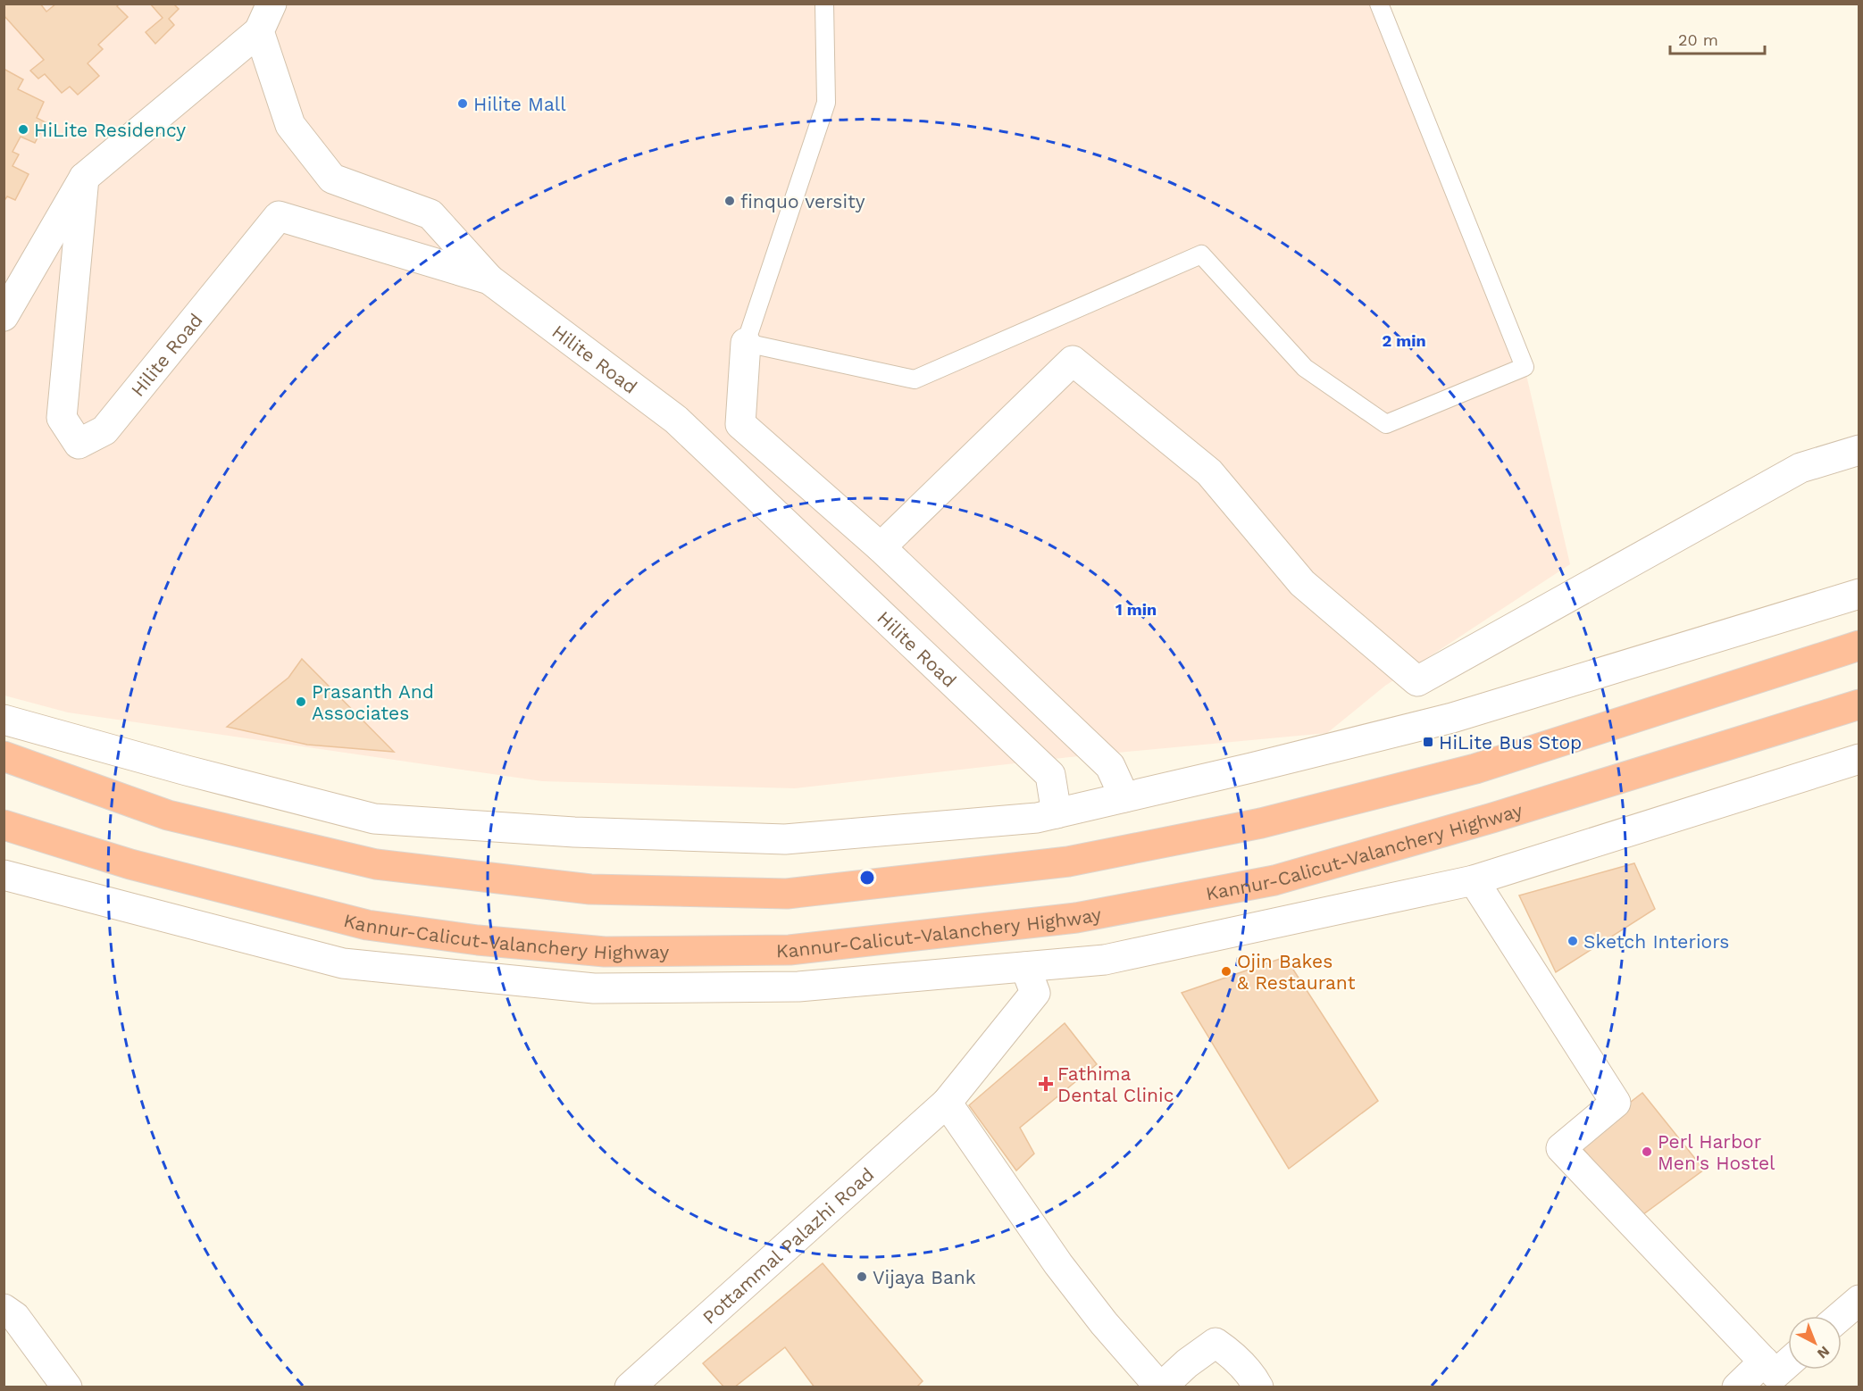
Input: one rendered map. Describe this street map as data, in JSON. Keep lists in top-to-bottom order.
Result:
{
  "streets": {
    "highway": ["Kannur-Calicut-Valanchery Highway"],
    "street": ["Hilite Road", "Pottammal Palazhi Road"]
  },
  "places": {
    "other": [
      "Hilite Mall",
      "HiLite Residency",
      "finquo versity",
      "Prasanth And Associates",
      "Sketch Interiors",
      "Ojin Bakes & Restaurant",
      "Perl Harbor Men's Hostel",
      "Vijaya Bank"
    ],
    "transit": ["HiLite Bus Stop"],
    "health": ["Fathima Dental Clinic"]
  },
  "scale_bar": "20 m",
  "north": "bottom right",
  "rings": ["2 min", "1 min"]
}
